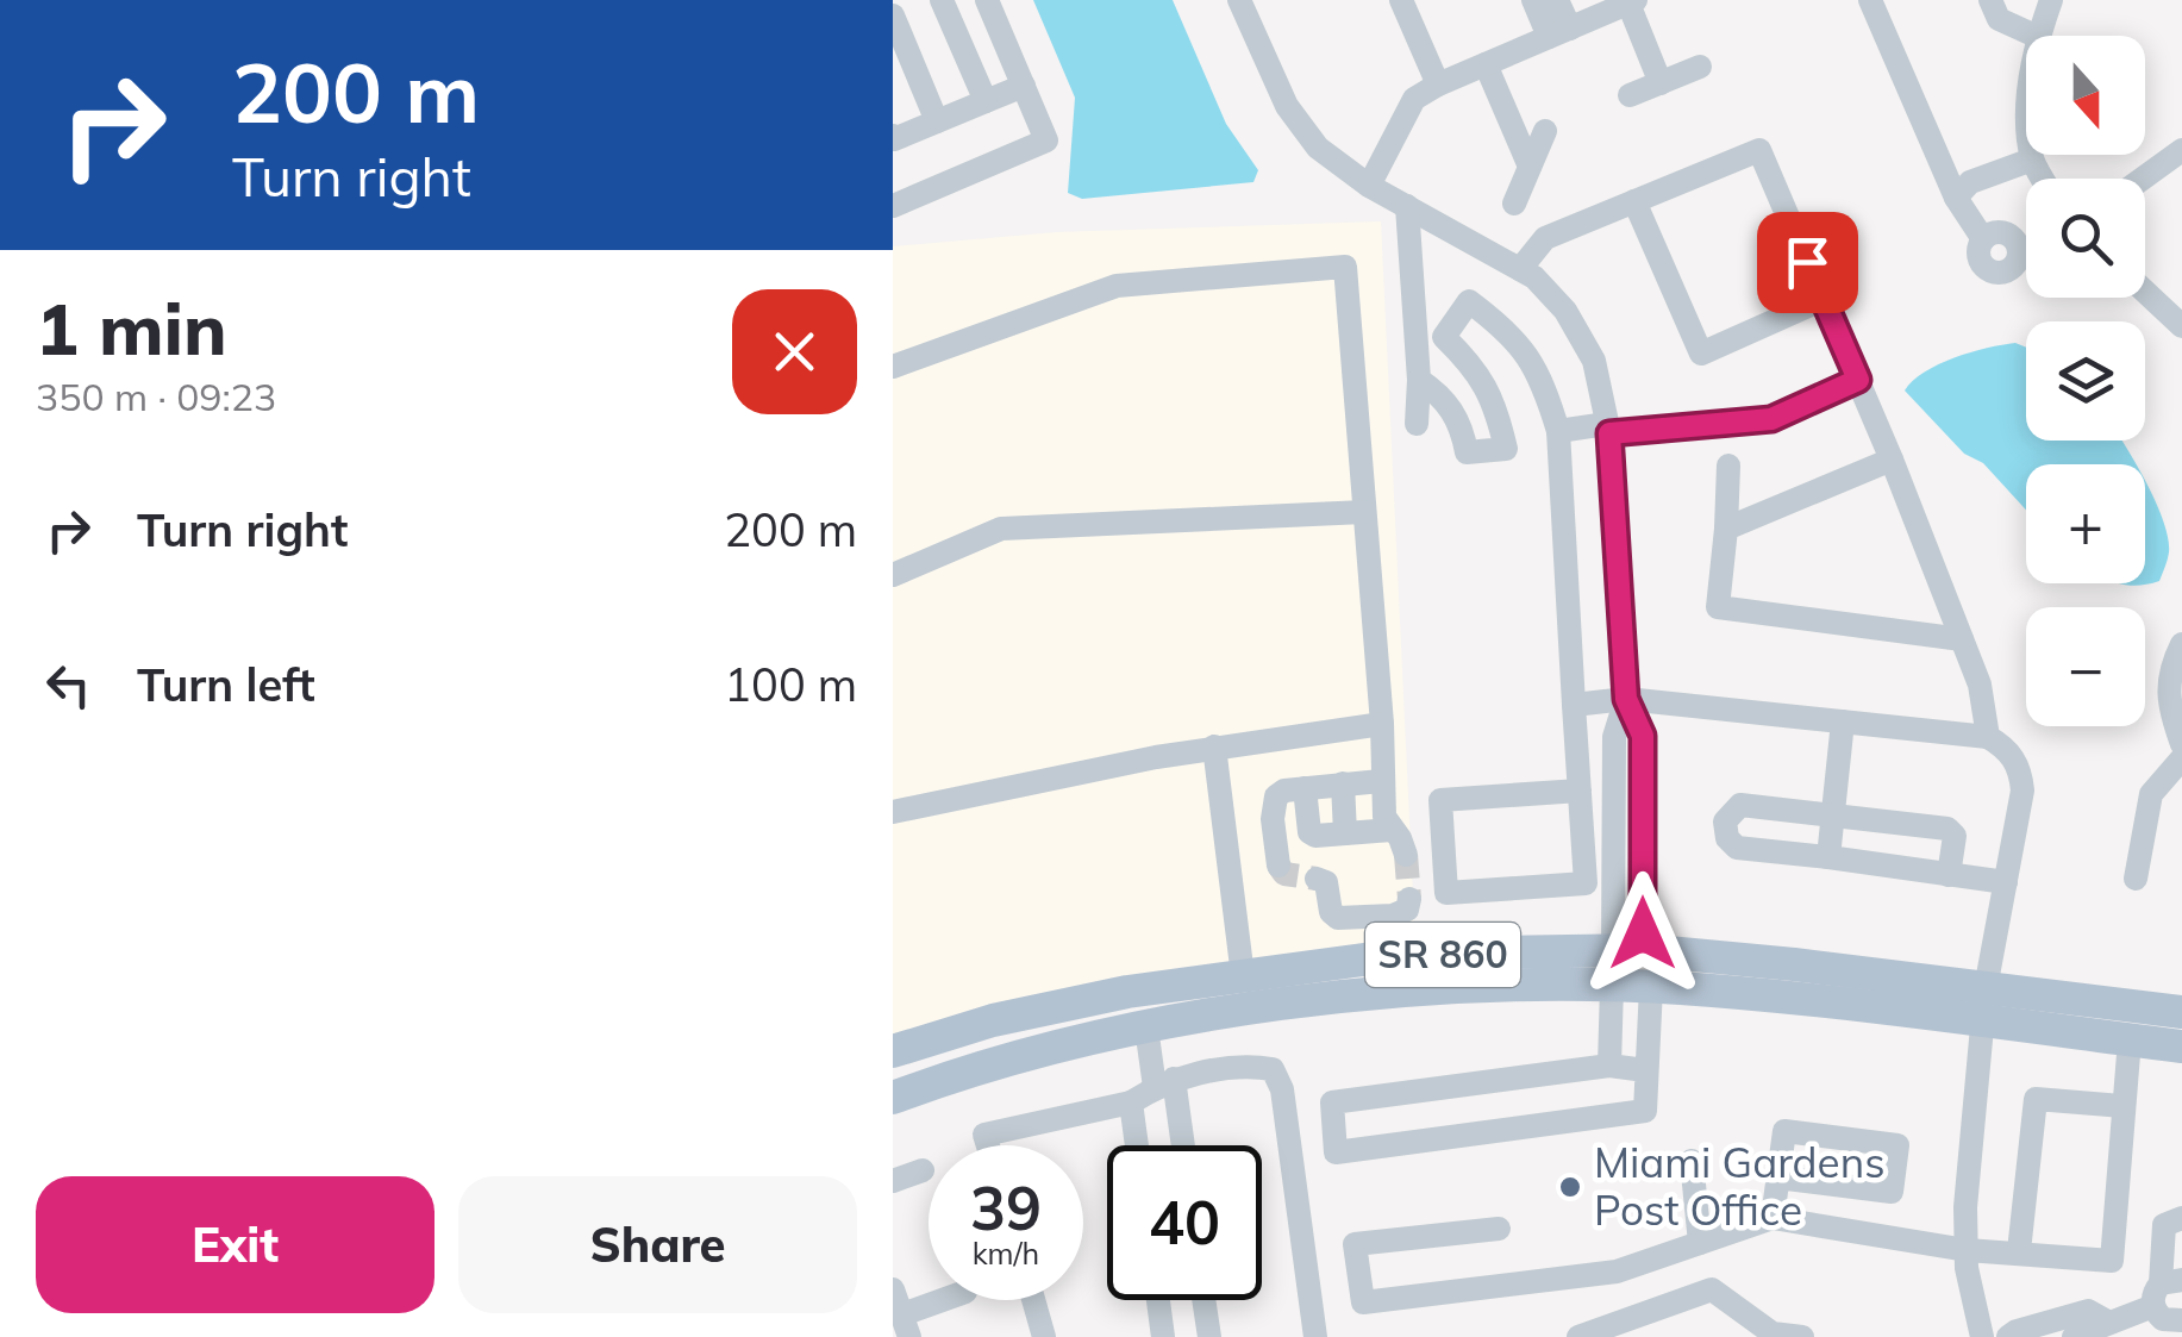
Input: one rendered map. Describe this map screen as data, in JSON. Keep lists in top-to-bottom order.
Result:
{
  "streets": {
    "main road": ["SR 860"]
  },
  "places": ["Miami Gardens Post Office"],
  "north": "bottom",
  "page": {
    "turn": ["200 m", "Turn right"],
    "map_buttons": ["+", "−"],
    "heading": ["1 min", "350 m · 09:23"],
    "list": [
      {
        "name": "Turn right",
        "value": "200 m"
      },
      {
        "name": "Turn left",
        "value": "100 m"
      }
    ],
    "speed": "39 km/h",
    "limit": "40",
    "buttons": ["Exit", "Share"]
  }
}
